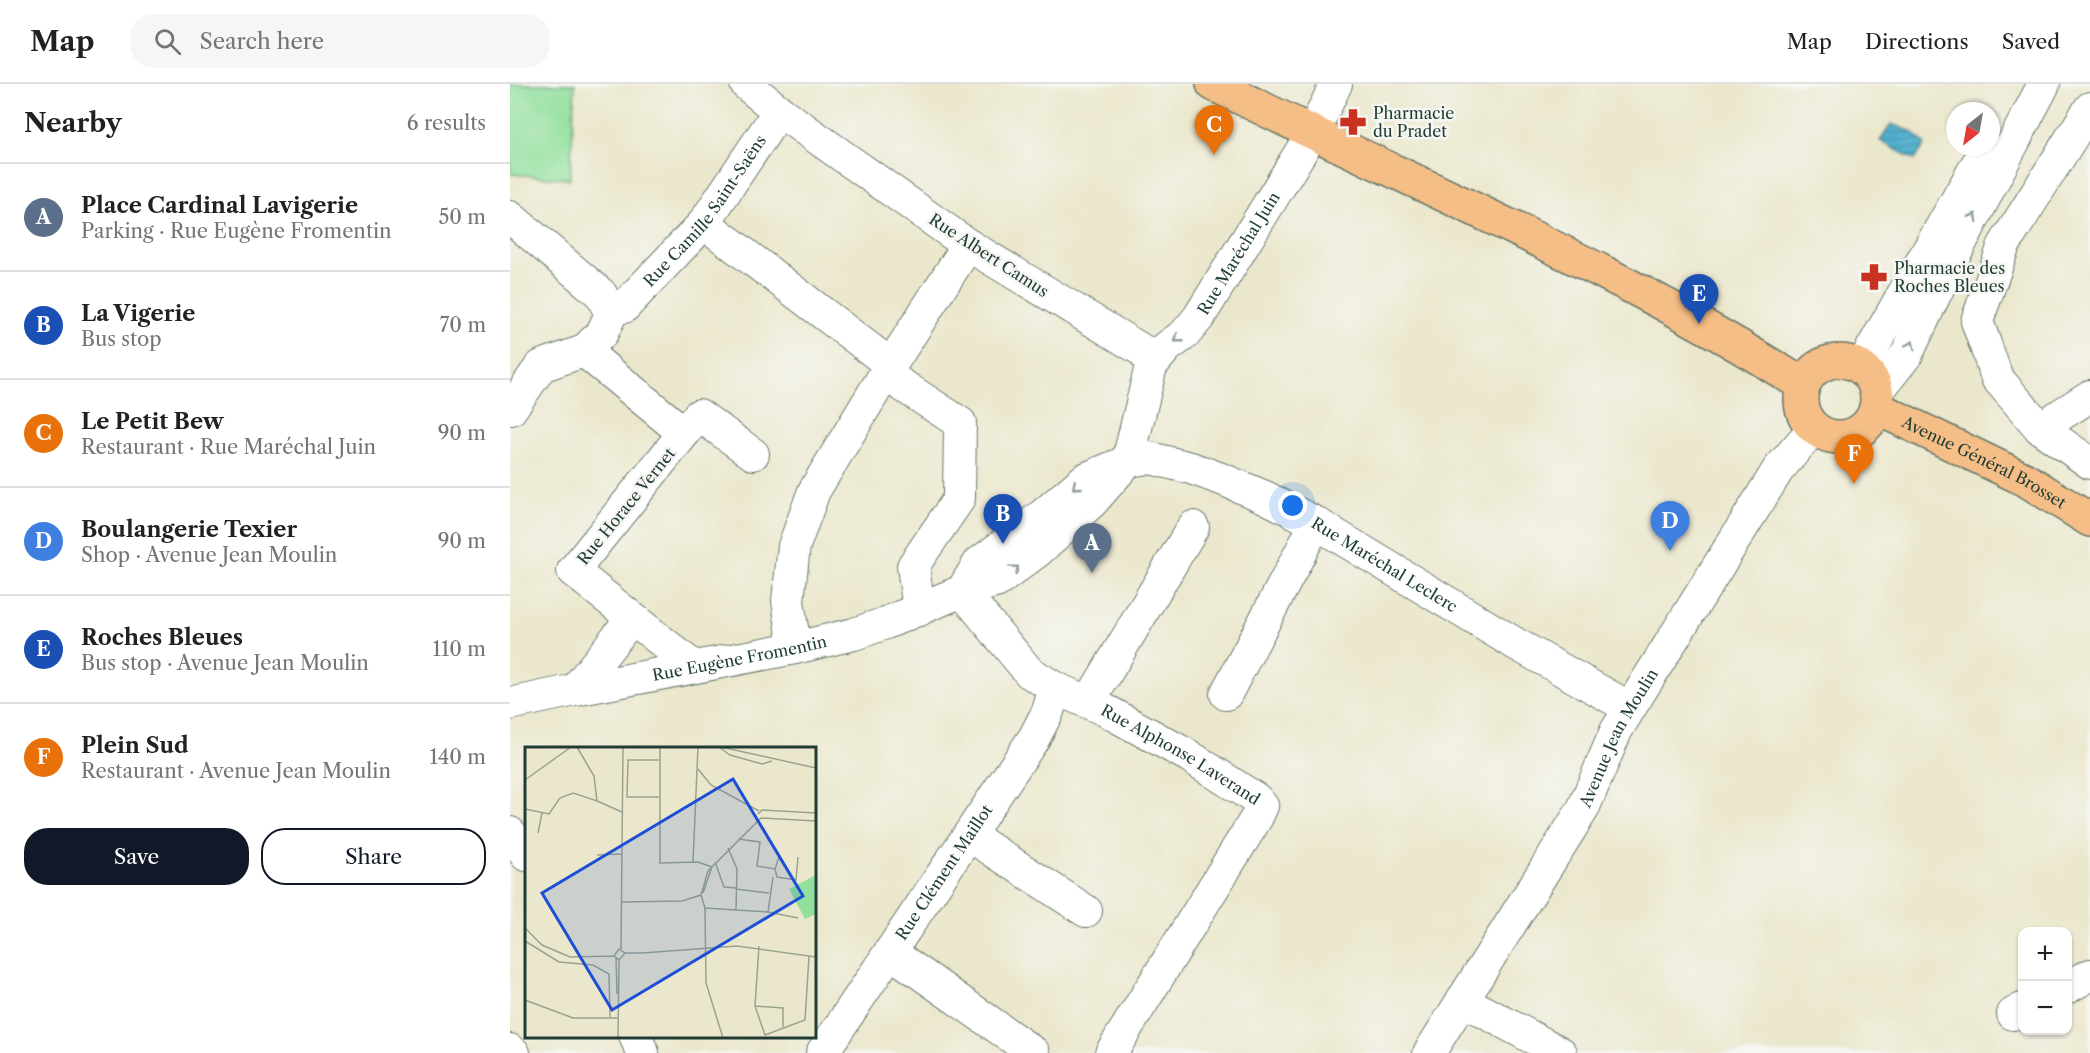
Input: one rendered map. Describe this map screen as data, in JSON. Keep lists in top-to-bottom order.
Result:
{
  "streets": {
    "main road": ["Avenue Général Brosset"],
    "street": [
      "Rue Camille Saint-Saëns",
      "Rue Maréchal Juin",
      "Rue Albert Camus",
      "Rue Horace Vernet",
      "Rue Maréchal Leclerc",
      "Rue Eugène Fromentin",
      "Avenue Jean Moulin",
      "Rue Alphonse Laverand",
      "Rue Clément Maillot"
    ]
  },
  "crossings": [
    ["Rue Camille Saint-Saëns", "Rue Albert Camus"],
    ["Rue Maréchal Juin", "Rue Albert Camus"],
    ["Avenue Général Brosset", "Avenue Jean Moulin"],
    ["Rue Horace Vernet", "Rue Eugène Fromentin"],
    ["Rue Maréchal Leclerc", "Avenue Jean Moulin"],
    ["Rue Eugène Fromentin", "Rue Alphonse Laverand"],
    ["Rue Alphonse Laverand", "Rue Clément Maillot"]
  ],
  "one_way": ["Rue Maréchal Juin"],
  "places": {
    "pharmacy": ["Pharmacie du Pradet", "Pharmacie des Roches Bleues"]
  },
  "north": "bottom left",
  "page": {
    "header": "Map",
    "search": "Search here",
    "nav": ["Map", "Directions", "Saved"],
    "heading": ["Nearby", "6 results"],
    "pins": [
      "C",
      "E",
      "F",
      "B",
      "D",
      "A"
    ],
    "list": [
      {
        "mark": "A",
        "name": "Place Cardinal Lavigerie",
        "note": "Parking · Rue Eugène Fromentin",
        "value": "50 m"
      },
      {
        "mark": "B",
        "name": "La Vigerie",
        "note": "Bus stop",
        "value": "70 m"
      },
      {
        "mark": "C",
        "name": "Le Petit Bew",
        "note": "Restaurant · Rue Maréchal Juin",
        "value": "90 m"
      },
      {
        "mark": "D",
        "name": "Boulangerie Texier",
        "note": "Shop · Avenue Jean Moulin",
        "value": "90 m"
      },
      {
        "mark": "E",
        "name": "Roches Bleues",
        "note": "Bus stop · Avenue Jean Moulin",
        "value": "110 m"
      },
      {
        "mark": "F",
        "name": "Plein Sud",
        "note": "Restaurant · Avenue Jean Moulin",
        "value": "140 m"
      }
    ],
    "buttons": ["Save", "Share"],
    "map_buttons": ["+", "−"]
  }
}
